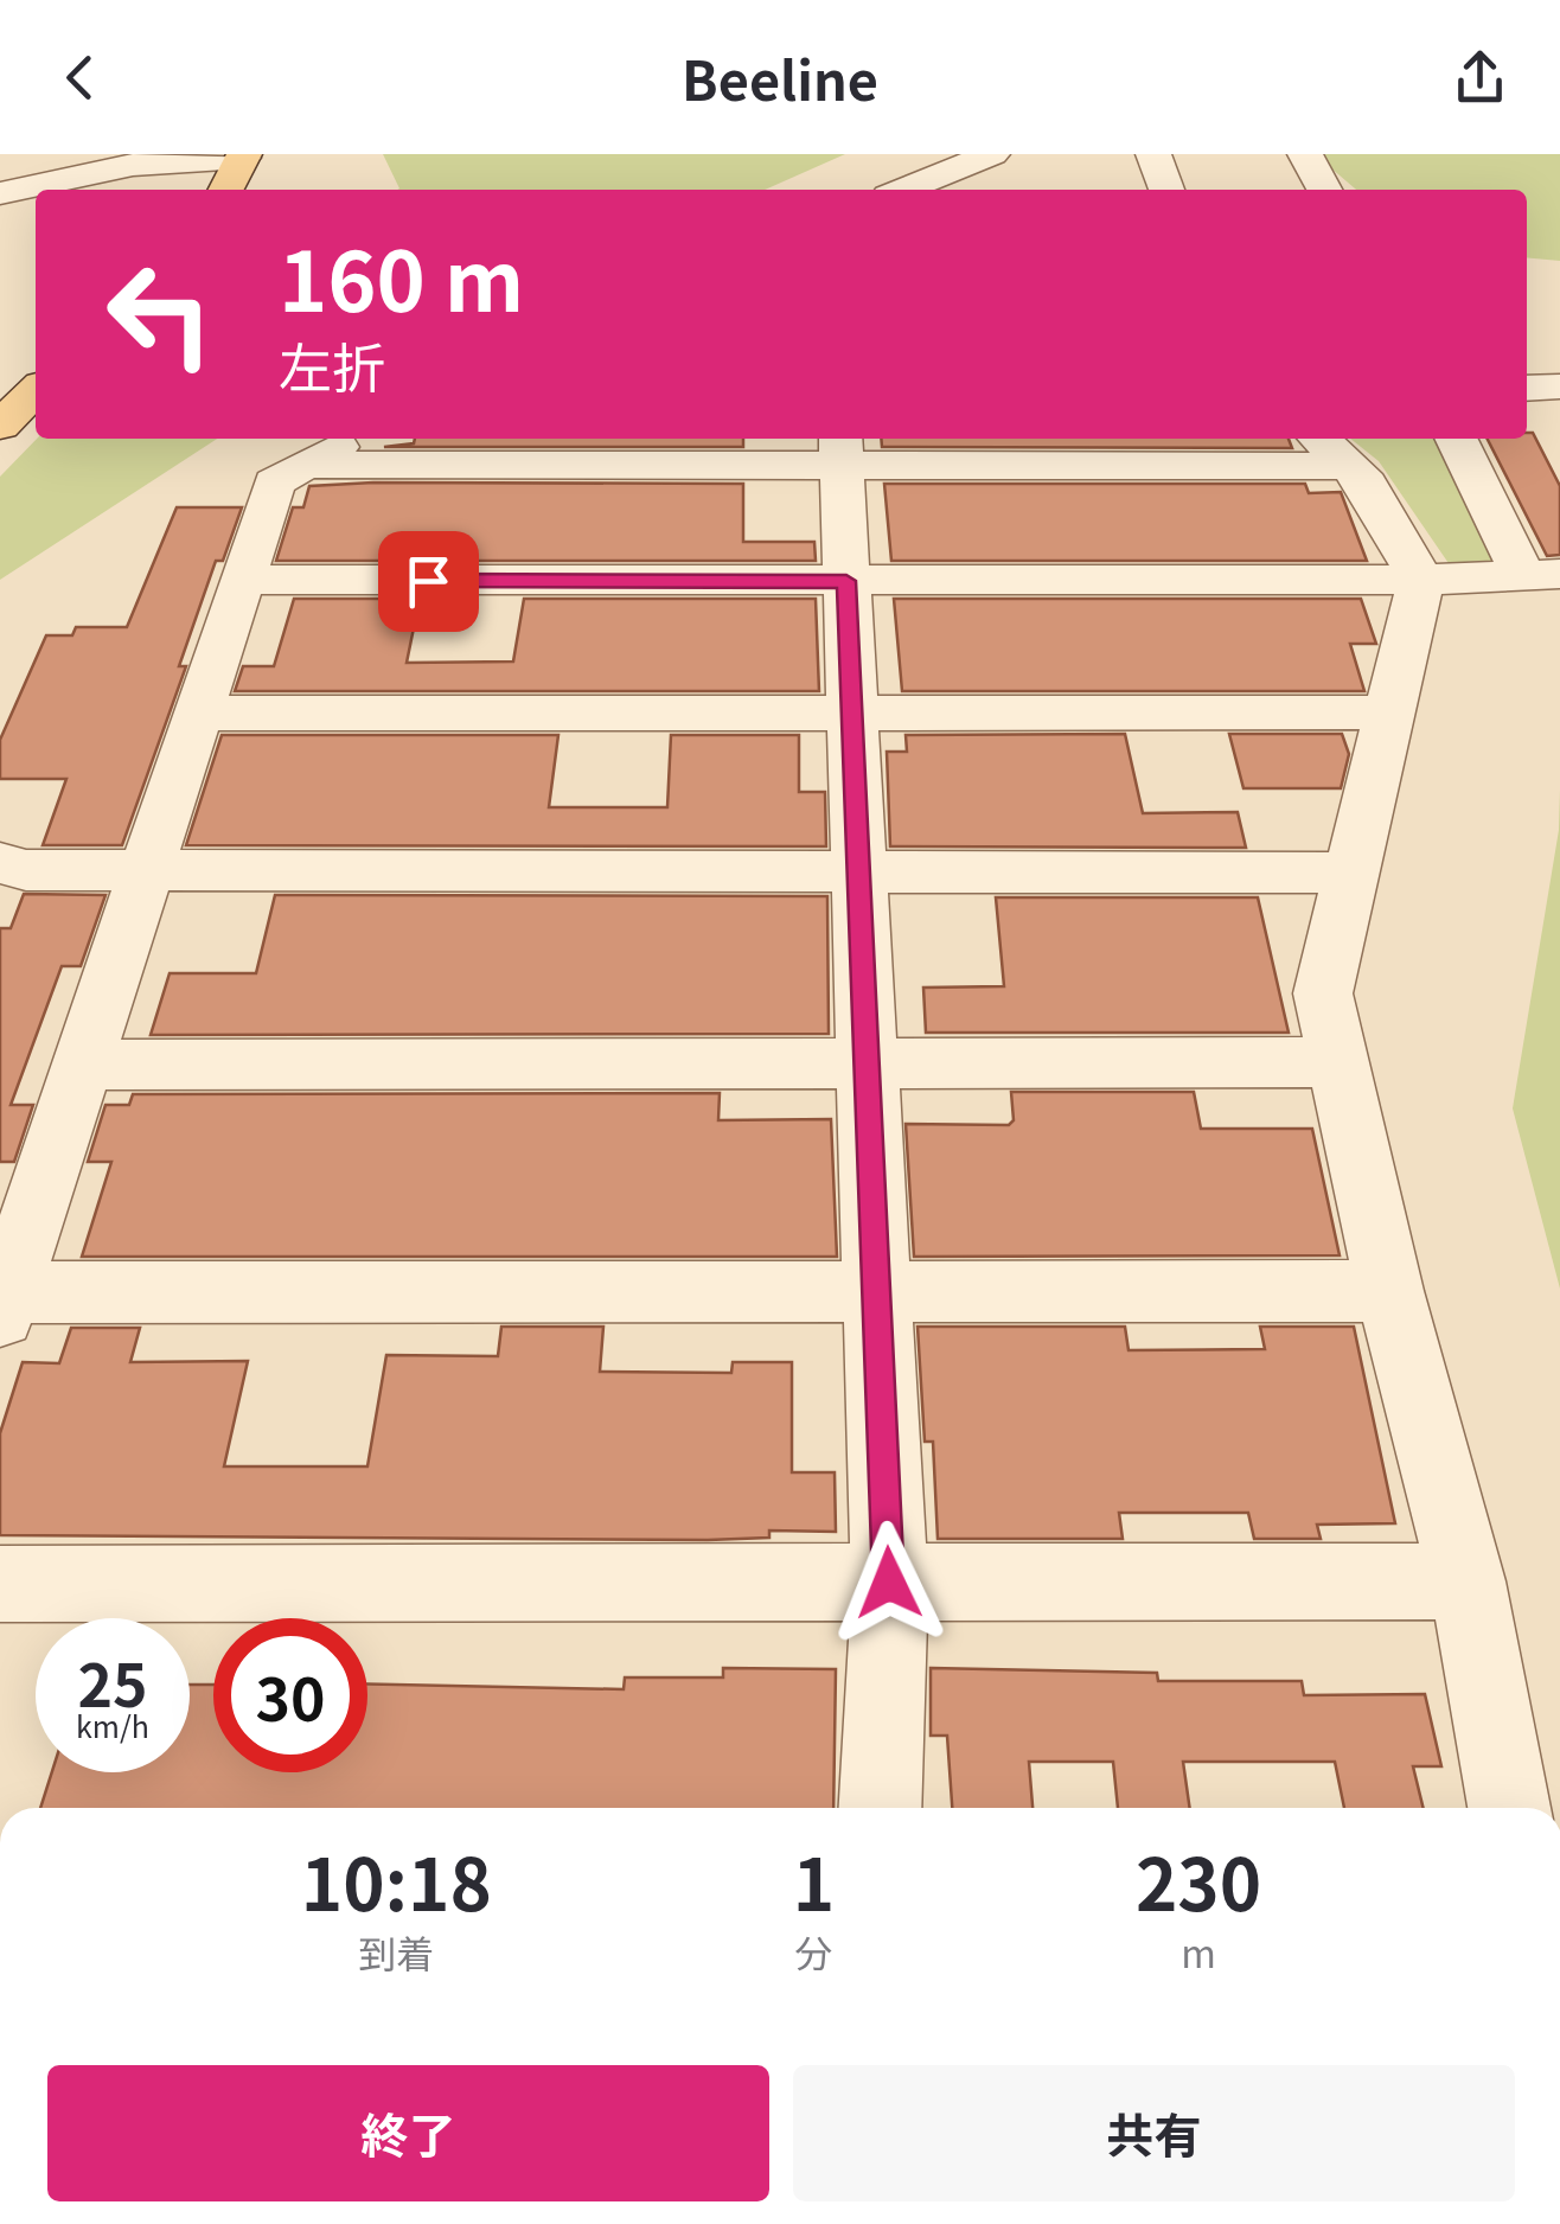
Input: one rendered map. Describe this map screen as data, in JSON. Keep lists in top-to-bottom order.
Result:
{
  "page": {
    "header": "Beeline",
    "turn": ["160 m", "左折"],
    "speed": "25 km/h",
    "limit": "30",
    "eta": [
      "10:18",
      "到着",
      "1",
      "分",
      "230",
      "m"
    ],
    "buttons": ["終了", "共有"]
  }
}
